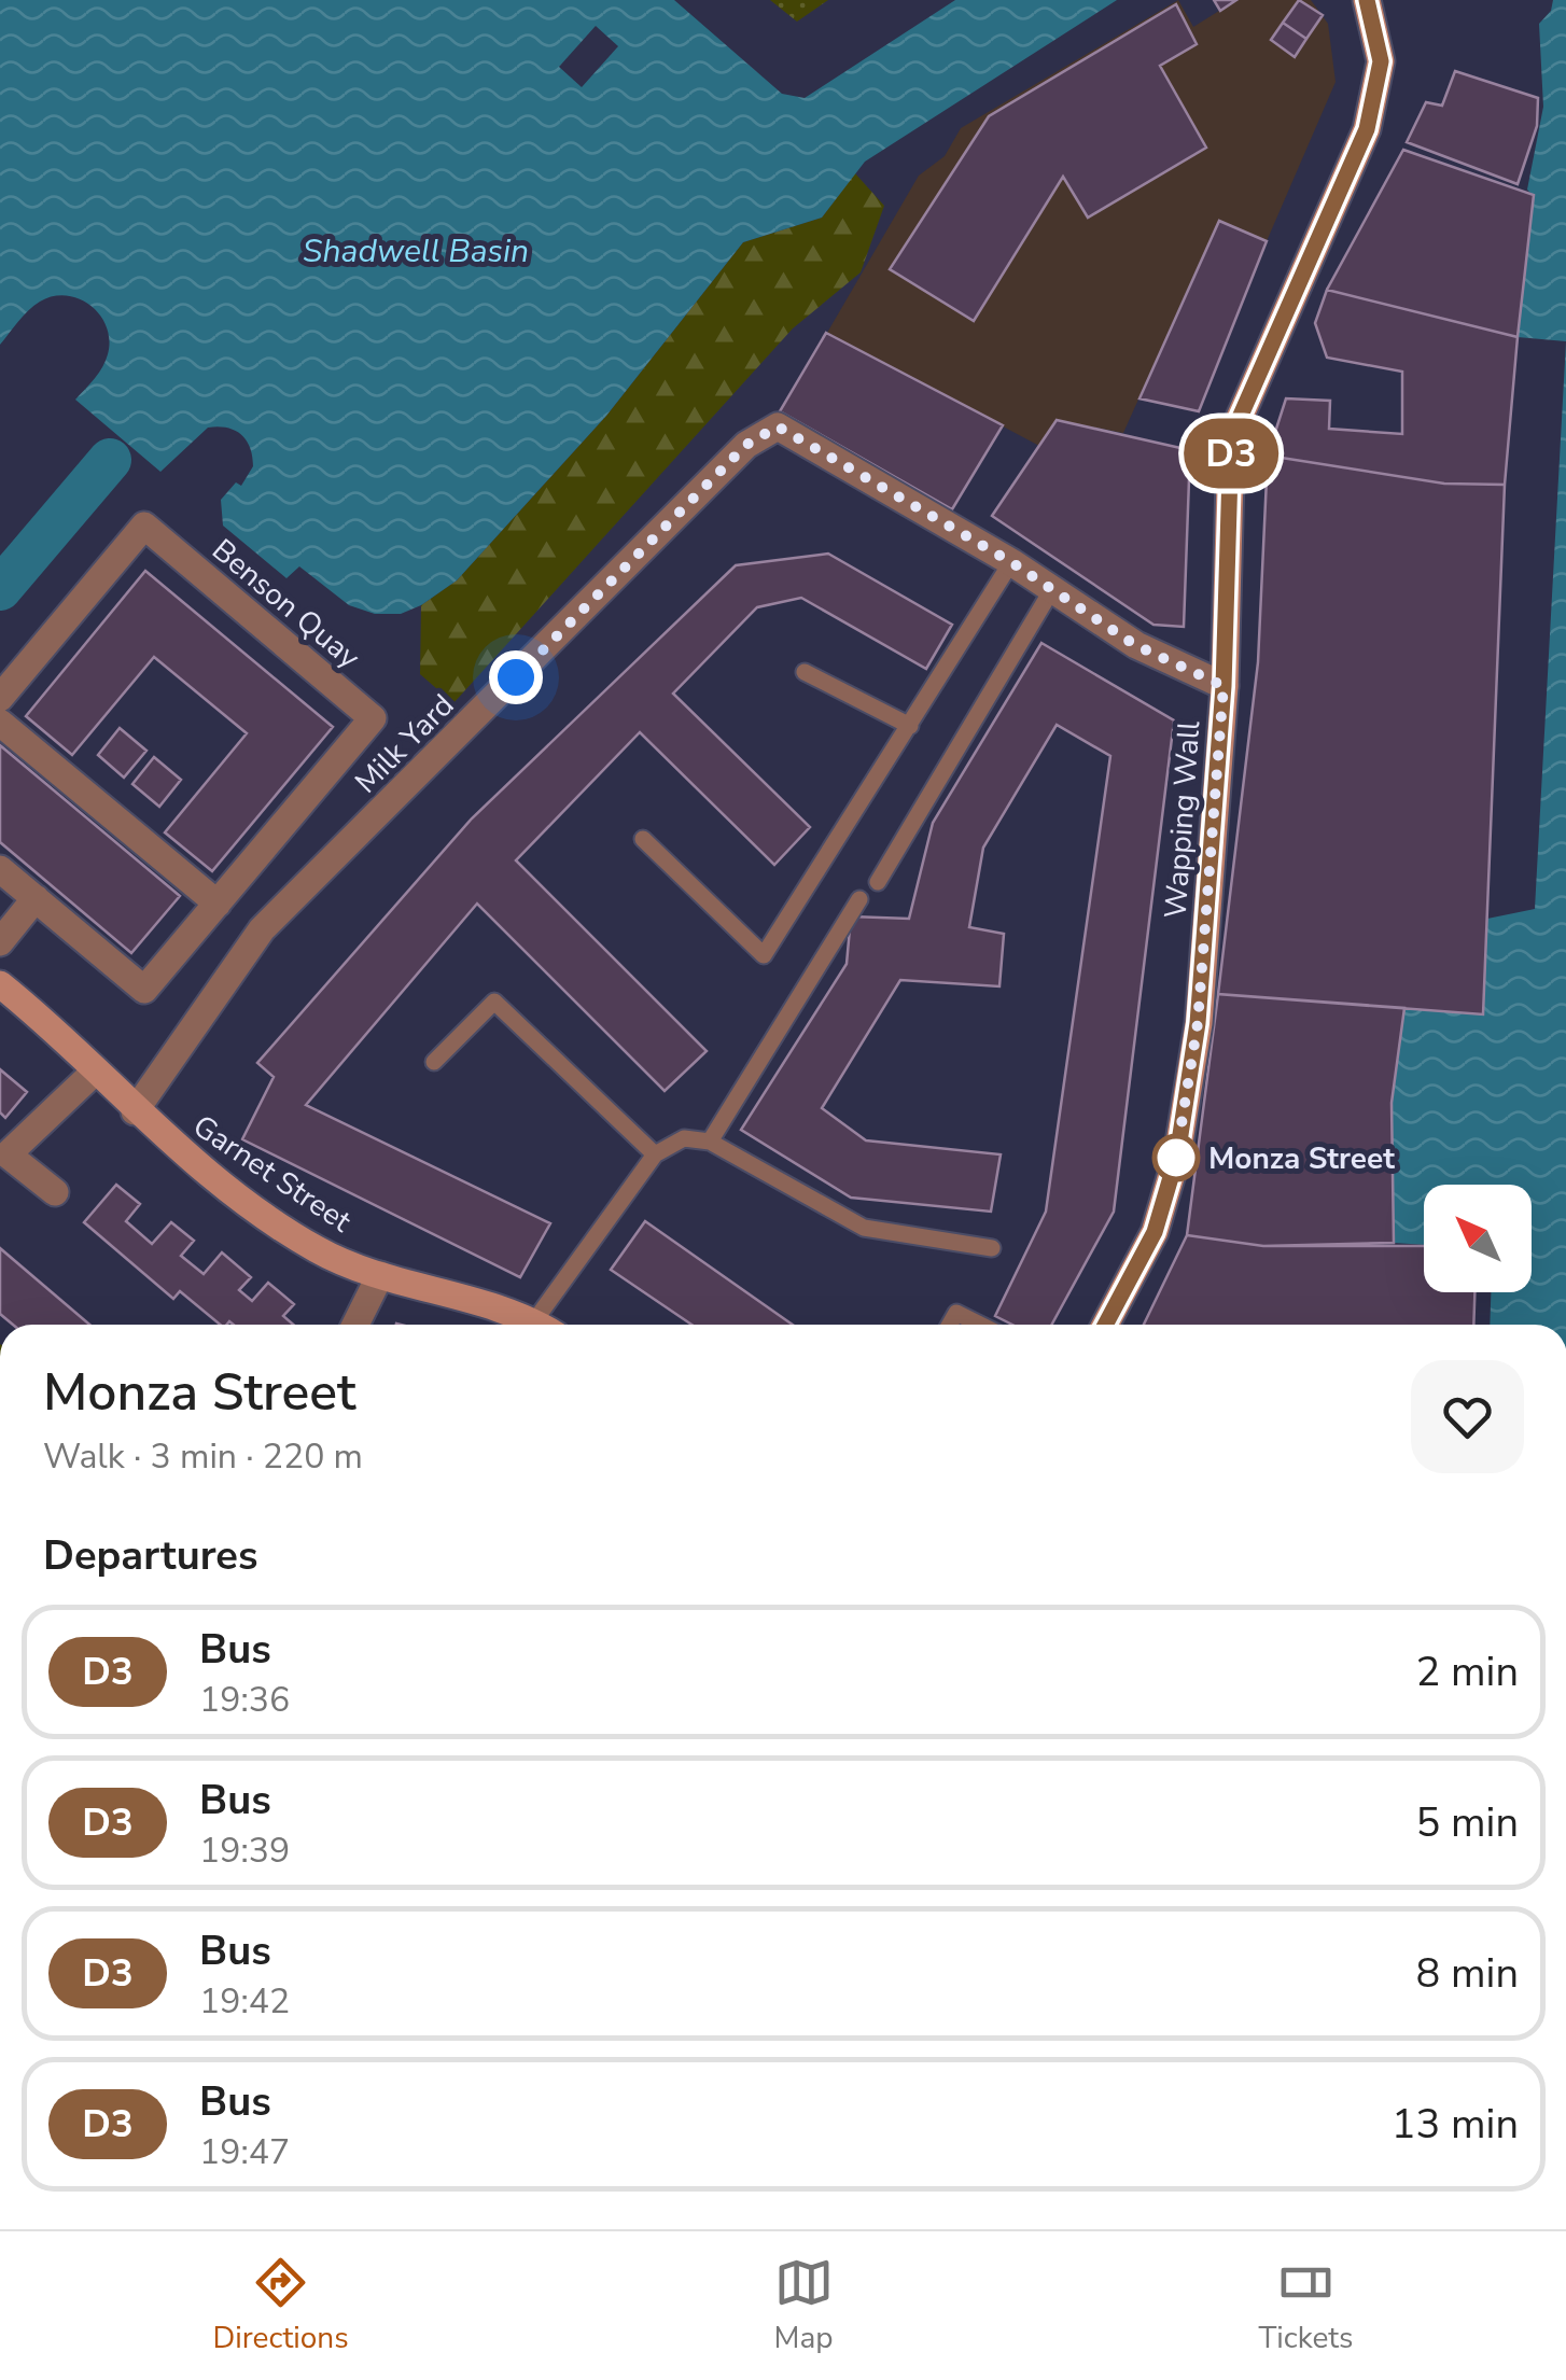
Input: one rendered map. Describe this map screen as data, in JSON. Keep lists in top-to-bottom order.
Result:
{
  "streets": {
    "street": [
      "Benson Quay",
      "Milk Yard",
      "Wapping Wall",
      "Garnet Street"
    ]
  },
  "crossings": [
    ["Milk Yard", "Garnet Street"]
  ],
  "water": ["Shadwell Basin"],
  "places": ["Monza Street"],
  "lines": ["bus line D3"],
  "north": "top left",
  "page": {
    "on_map": "D3",
    "heading": [
      ["Monza Street", "Walk · 3 min · 220 m"],
      "Departures"
    ],
    "list": [
      {
        "mark": "D3",
        "name": "Bus",
        "note": "19:36",
        "value": "2 min"
      },
      {
        "mark": "D3",
        "name": "Bus",
        "note": "19:39",
        "value": "5 min"
      },
      {
        "mark": "D3",
        "name": "Bus",
        "note": "19:42",
        "value": "8 min"
      },
      {
        "mark": "D3",
        "name": "Bus",
        "note": "19:47",
        "value": "13 min"
      }
    ],
    "tabs": ["Directions", "Map", "Tickets"]
  }
}
